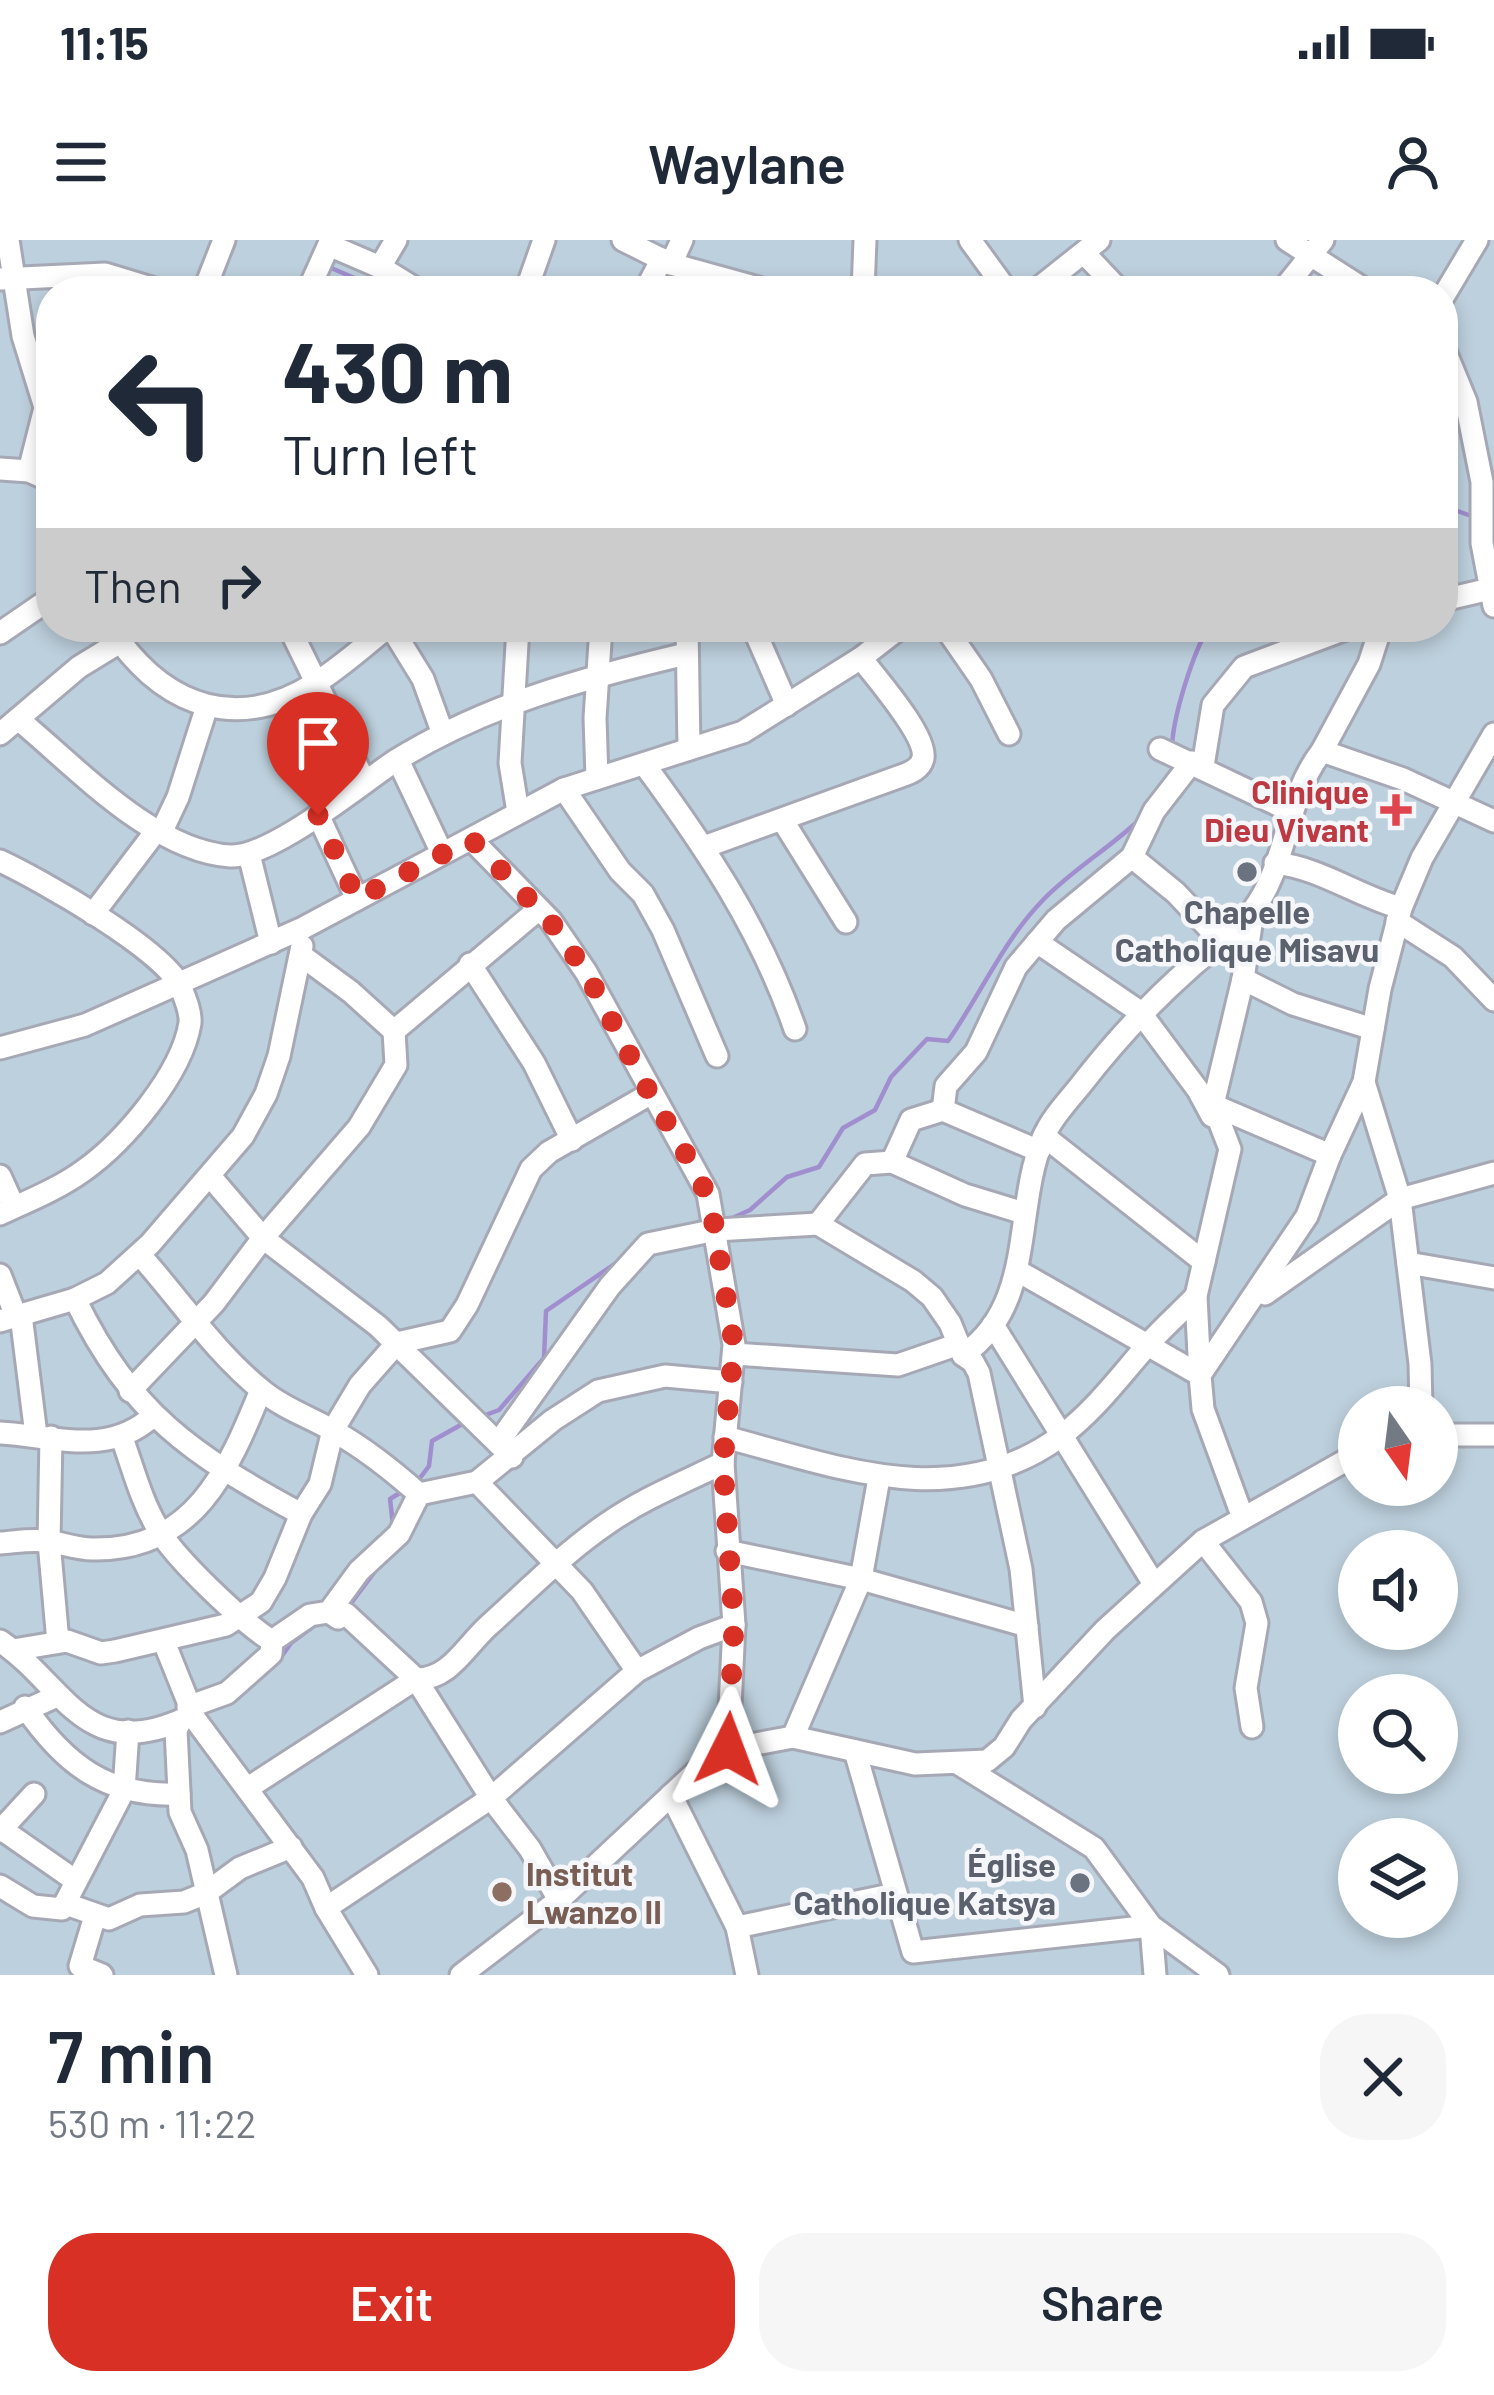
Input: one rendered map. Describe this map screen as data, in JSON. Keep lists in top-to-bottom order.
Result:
{
  "places": {
    "health": ["Clinique Dieu Vivant"],
    "other": ["Chapelle Catholique Misavu", "Église Catholique Katsya", "Institut Lwanzo II"]
  },
  "north": "bottom",
  "page": {
    "status": "11:15",
    "header": "Waylane",
    "turn": ["430 m", "Turn left"],
    "then": "Then",
    "heading": ["7 min", "530 m · 11:22"],
    "buttons": ["Exit", "Share"]
  }
}
